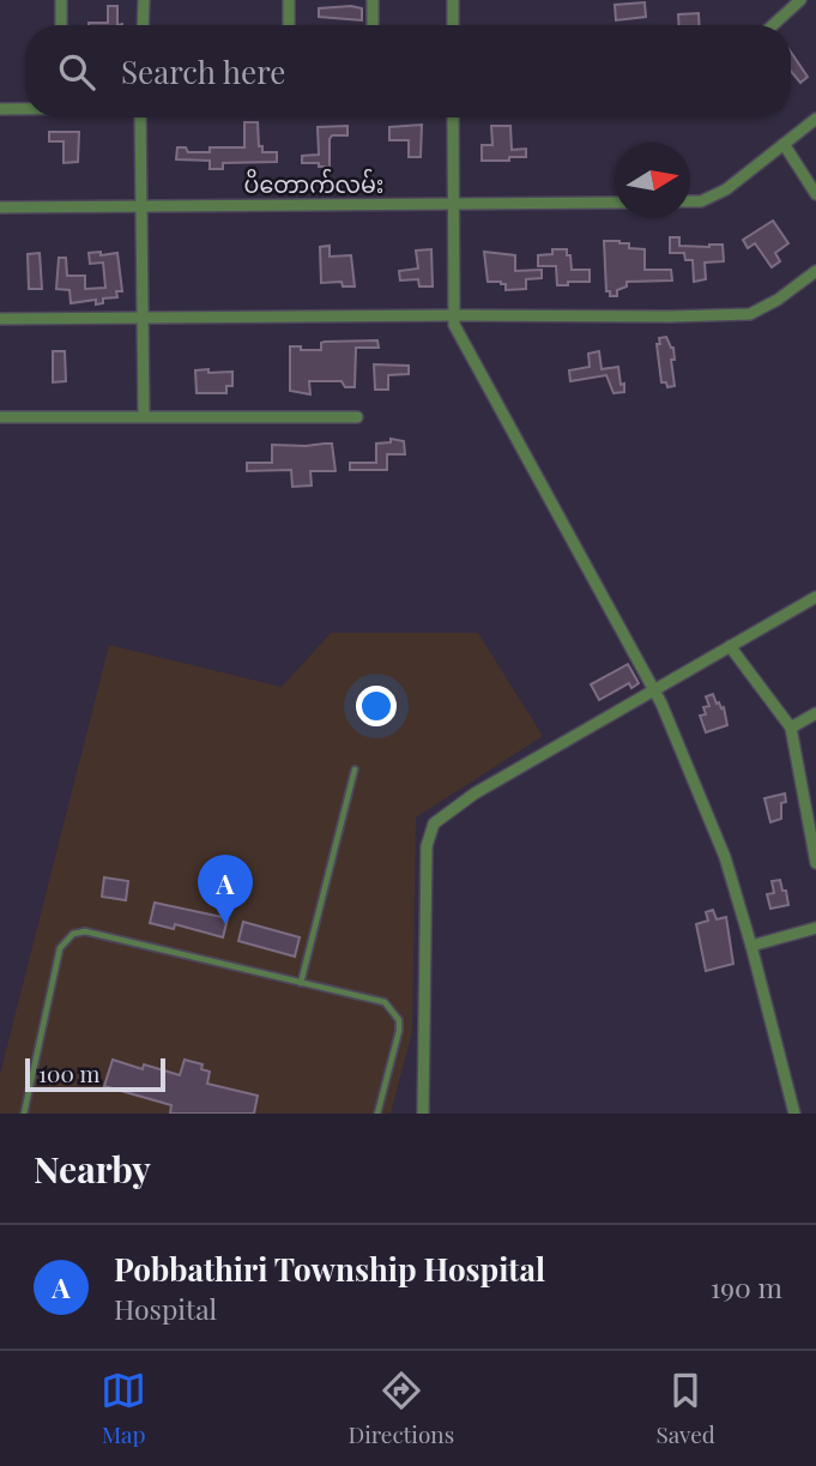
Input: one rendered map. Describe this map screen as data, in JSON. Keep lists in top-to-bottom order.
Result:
{
  "streets": {
    "street": ["ပိတောက်လမ်း"]
  },
  "scale_bar": "100 m",
  "north": "right",
  "page": {
    "search": "Search here",
    "pins": "A",
    "scale": "100 m",
    "heading": "Nearby",
    "list": [
      {
        "mark": "A",
        "name": "Pobbathiri Township Hospital",
        "note": "Hospital",
        "value": "190 m"
      }
    ],
    "nav": ["Map", "Directions", "Saved"]
  }
}
